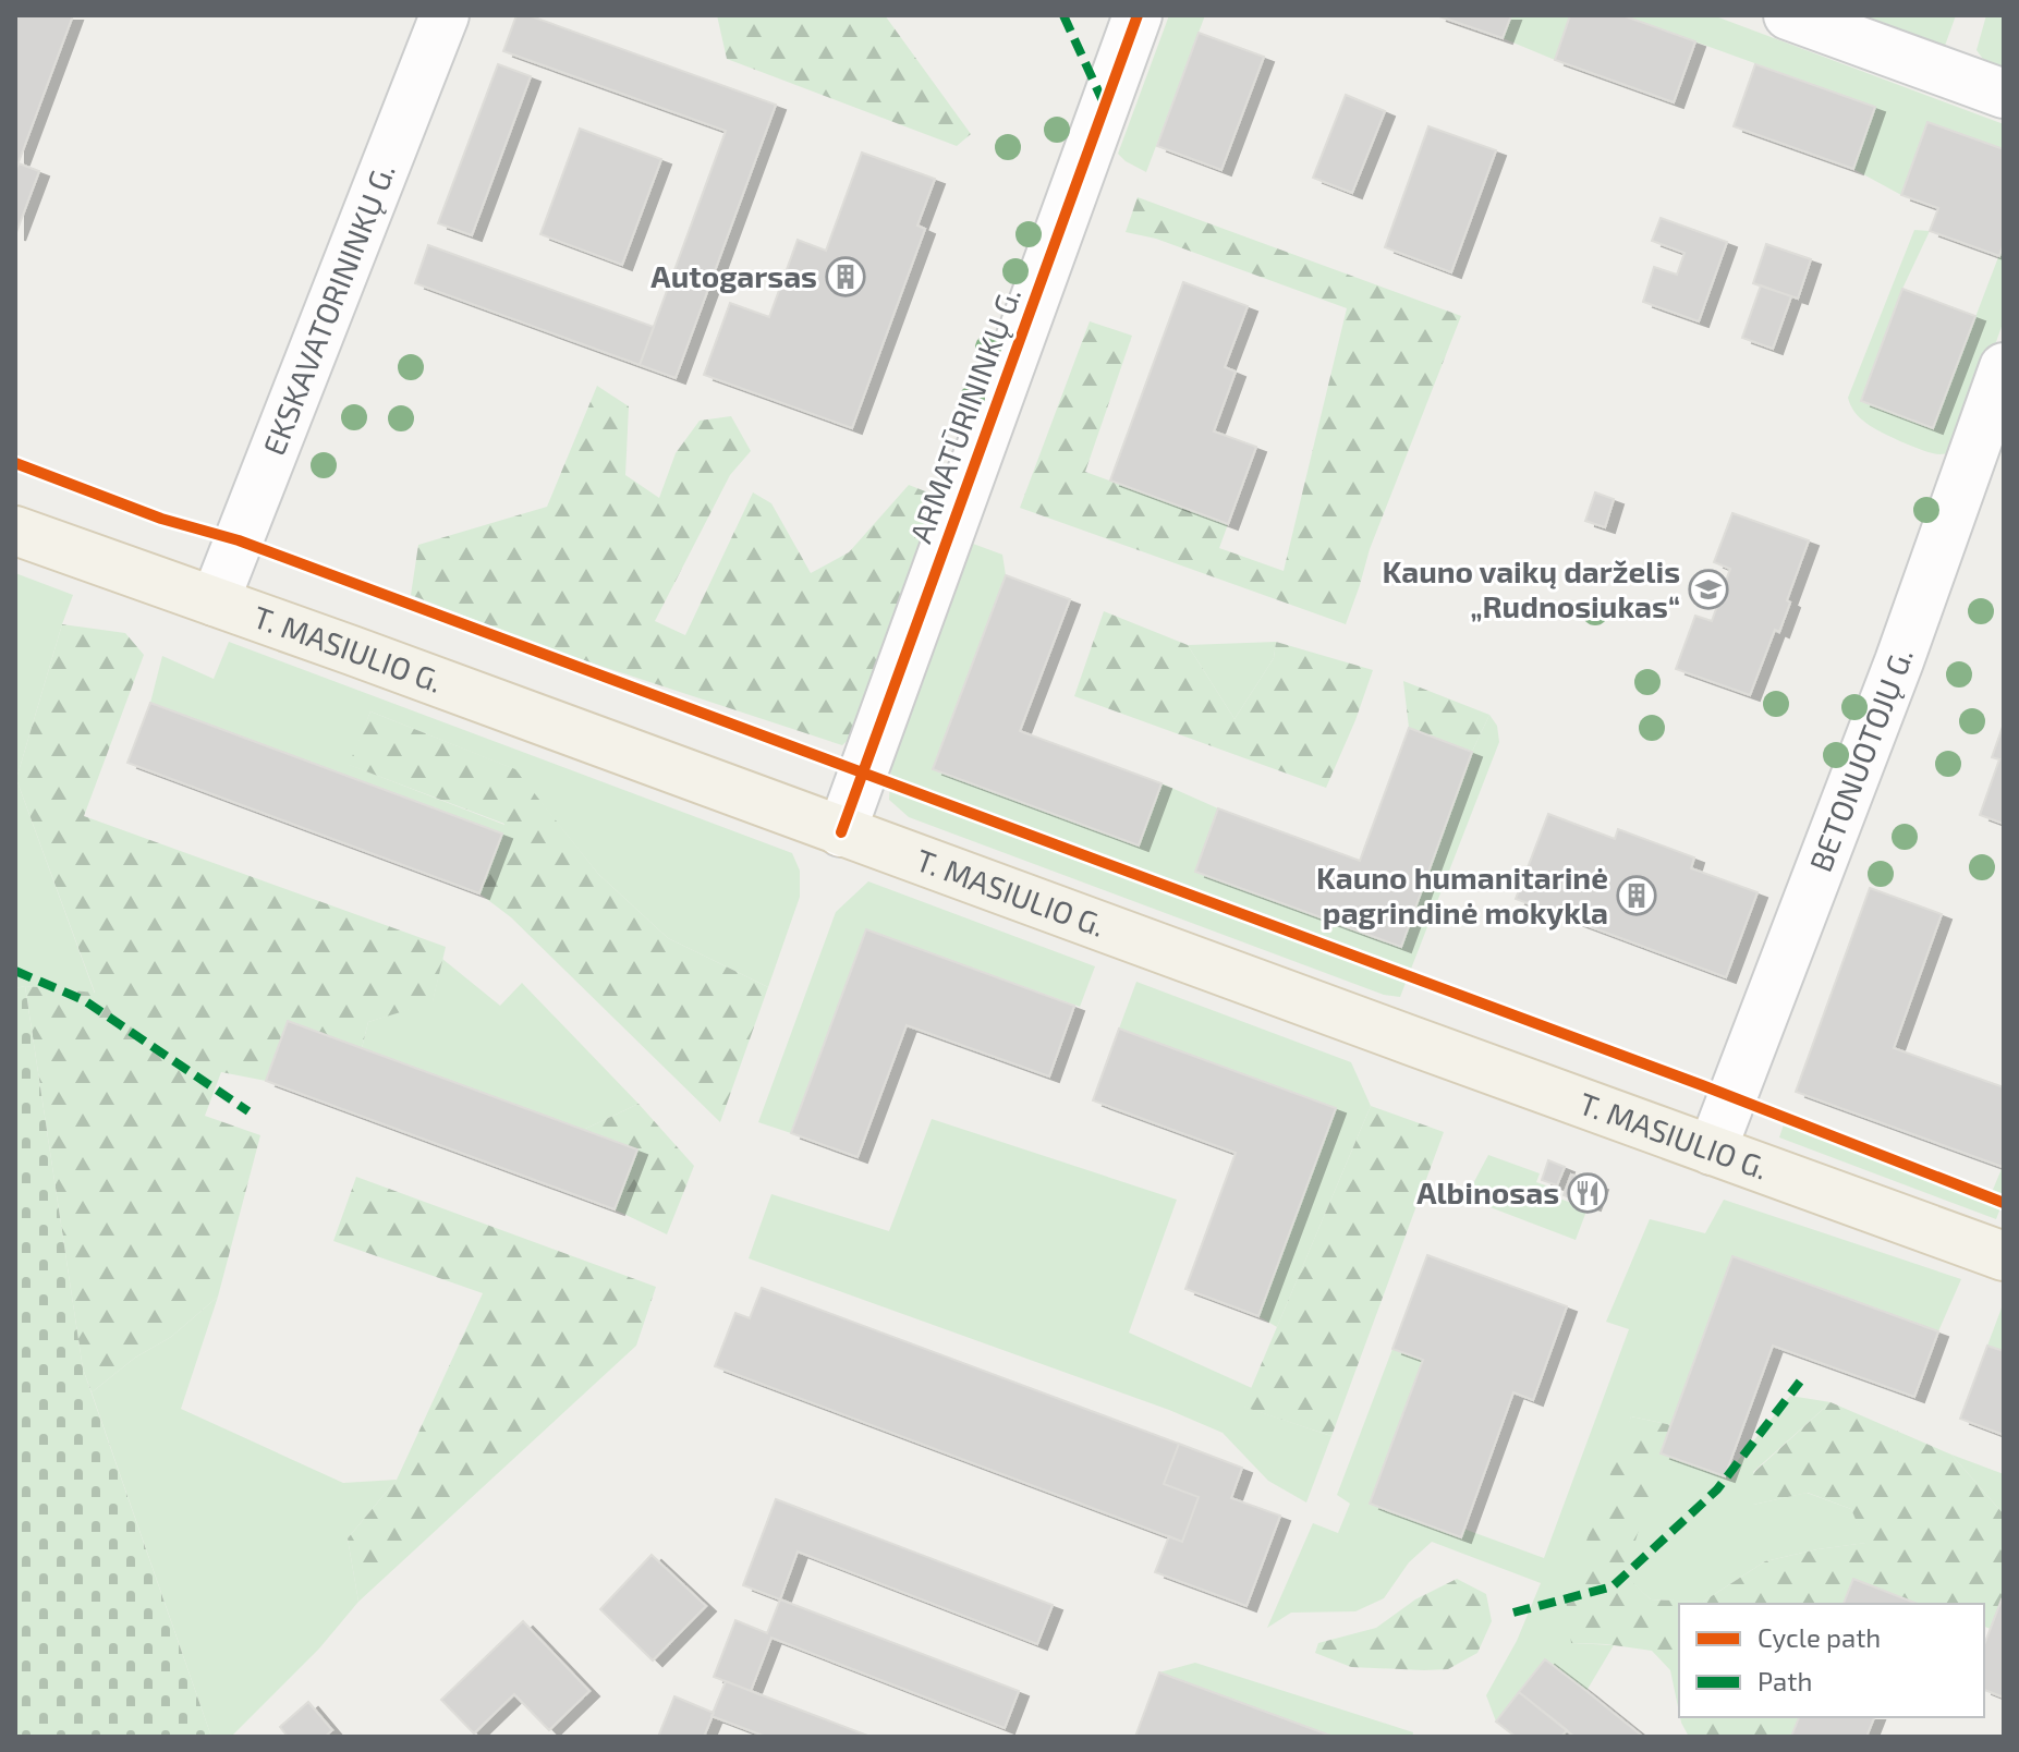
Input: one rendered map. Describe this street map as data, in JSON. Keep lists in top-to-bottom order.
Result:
{
  "streets": {
    "main road": ["T. MASIULIO G."],
    "street": ["EKSKAVATORININKŲ G.", "ARMATŪRININKŲ G.", "BETONUOTOJŲ G."]
  },
  "crossings": [
    ["EKSKAVATORININKŲ G.", "T. MASIULIO G."],
    ["ARMATŪRININKŲ G.", "T. MASIULIO G."],
    ["T. MASIULIO G.", "BETONUOTOJŲ G."]
  ],
  "places": {
    "building": ["Autogarsas", "Kauno humanitarinė pagrindinė mokykla"],
    "school or university": ["Kauno vaikų darželis „Rudnosiukas“"],
    "restaurant": ["Albinosas"]
  },
  "legend": ["Cycle path", "Path"]
}
